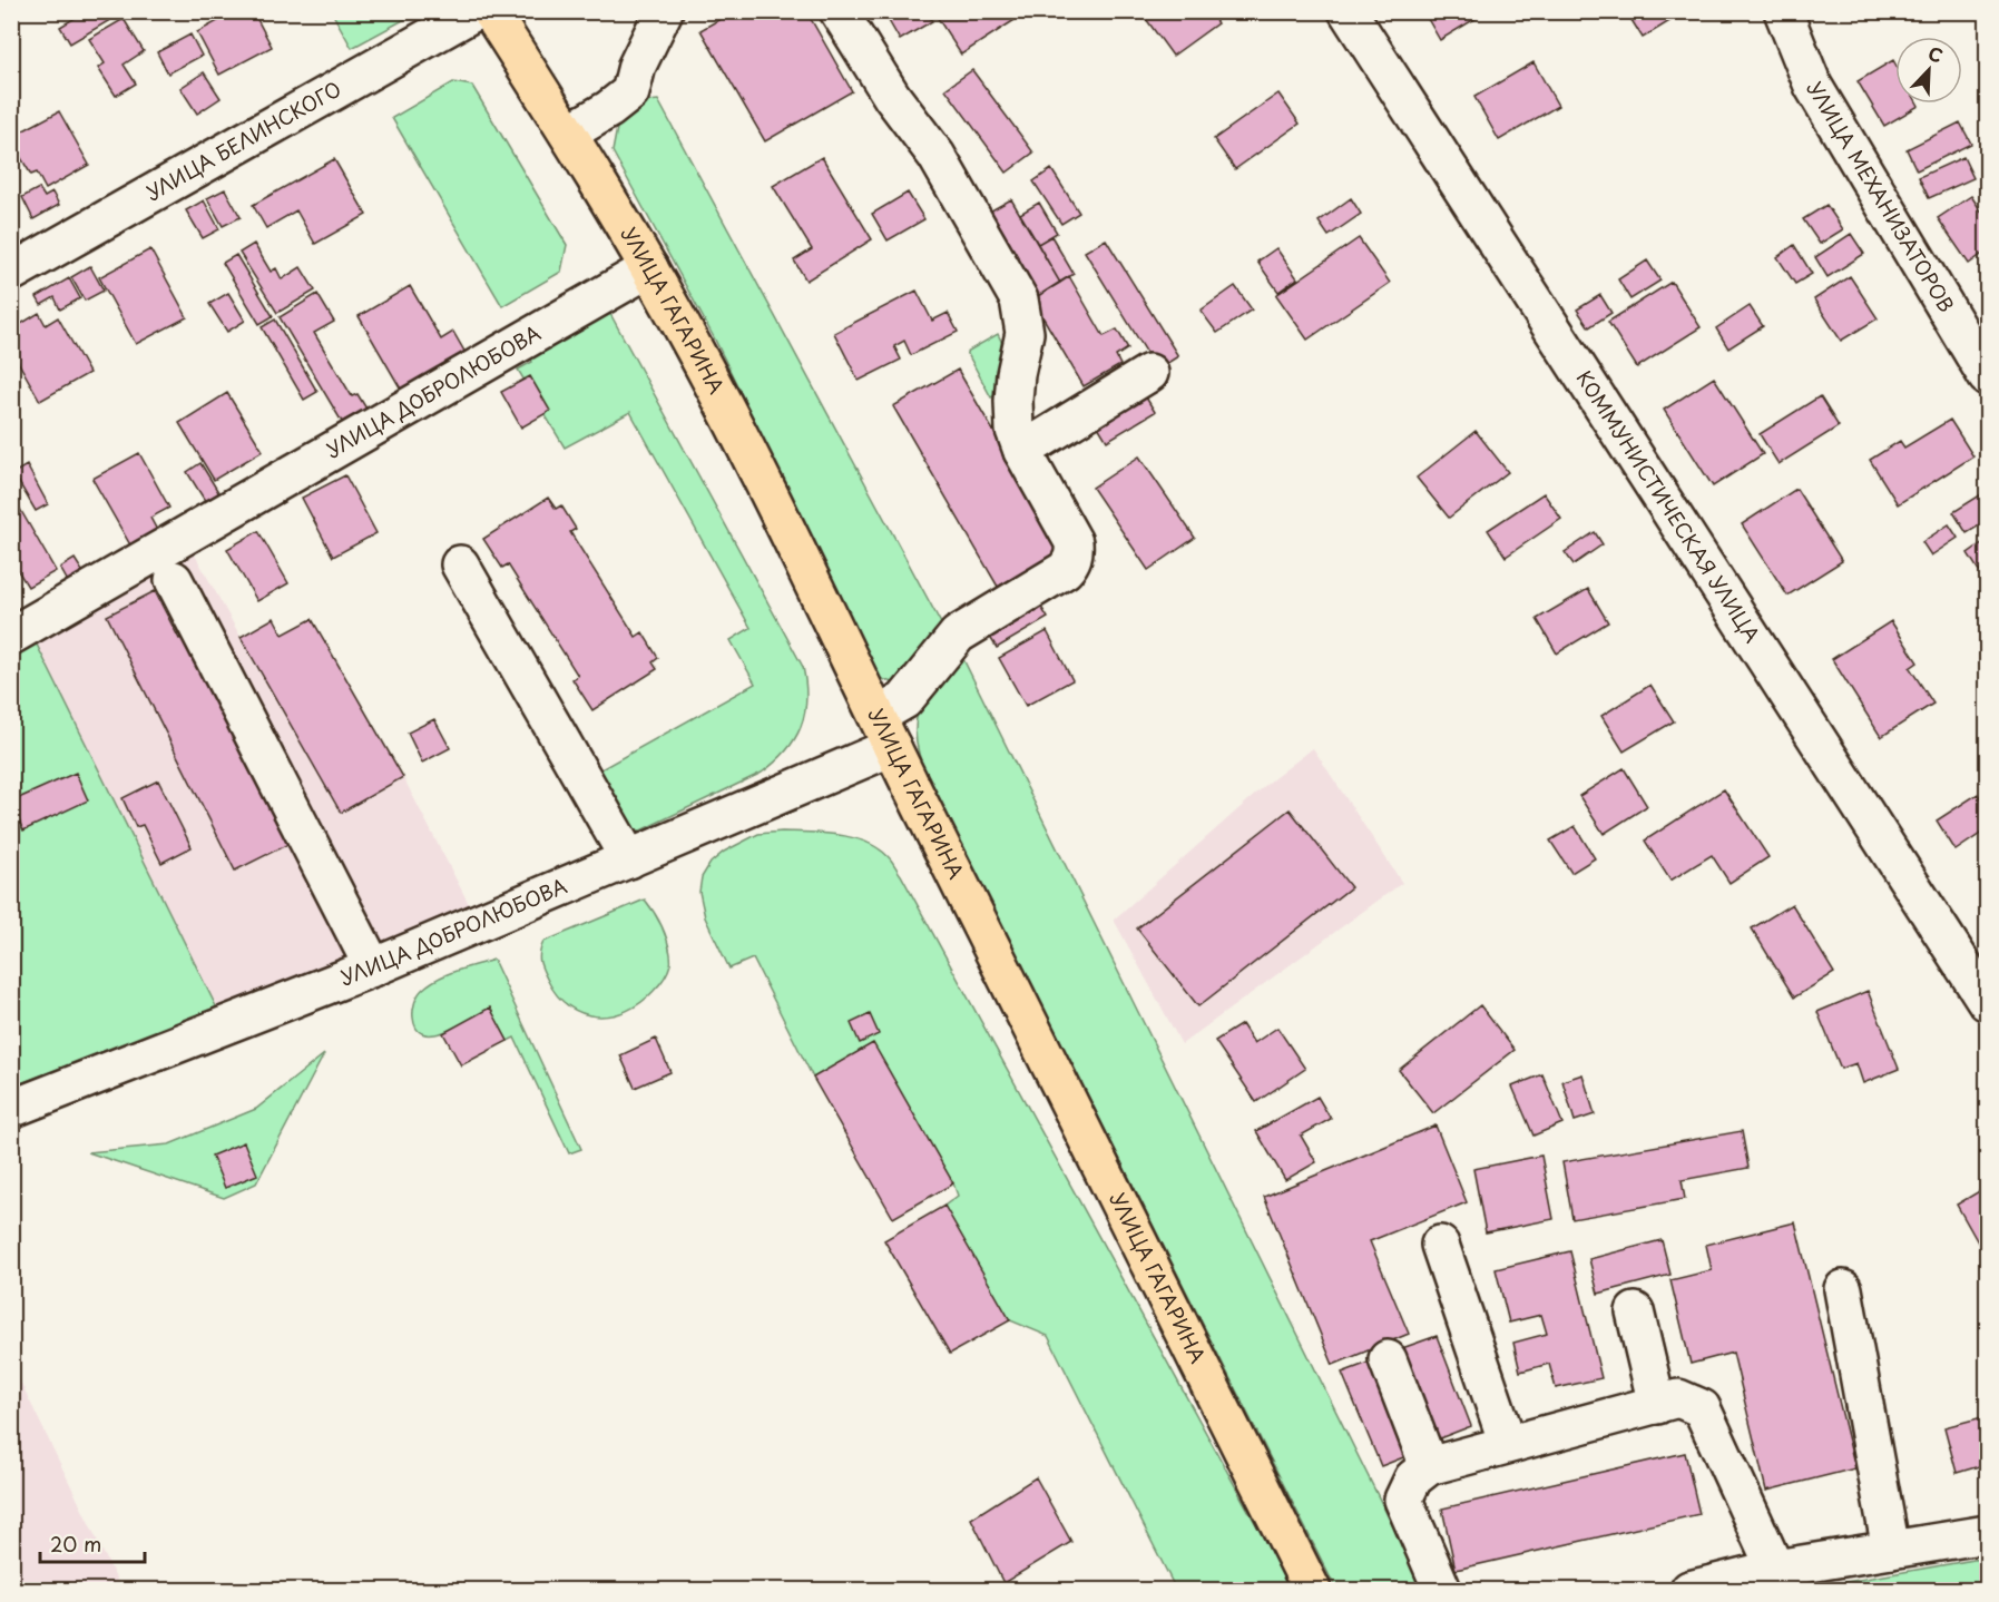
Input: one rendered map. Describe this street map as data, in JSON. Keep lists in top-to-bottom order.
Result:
{
  "streets": {
    "main road": ["УЛИЦА ГАГАРИНА"],
    "street": [
      "УЛИЦА БЕЛИНСКОГО",
      "УЛИЦА МЕХАНИЗАТОРОВ",
      "УЛИЦА ДОБРОЛЮБОВА",
      "КОММУНИСТИЧЕСКАЯ УЛИЦА"
    ]
  },
  "crossings": [
    ["УЛИЦА ГАГАРИНА", "УЛИЦА ДОБРОЛЮБОВА"]
  ],
  "scale_bar": "20 m",
  "north": "top right"
}
